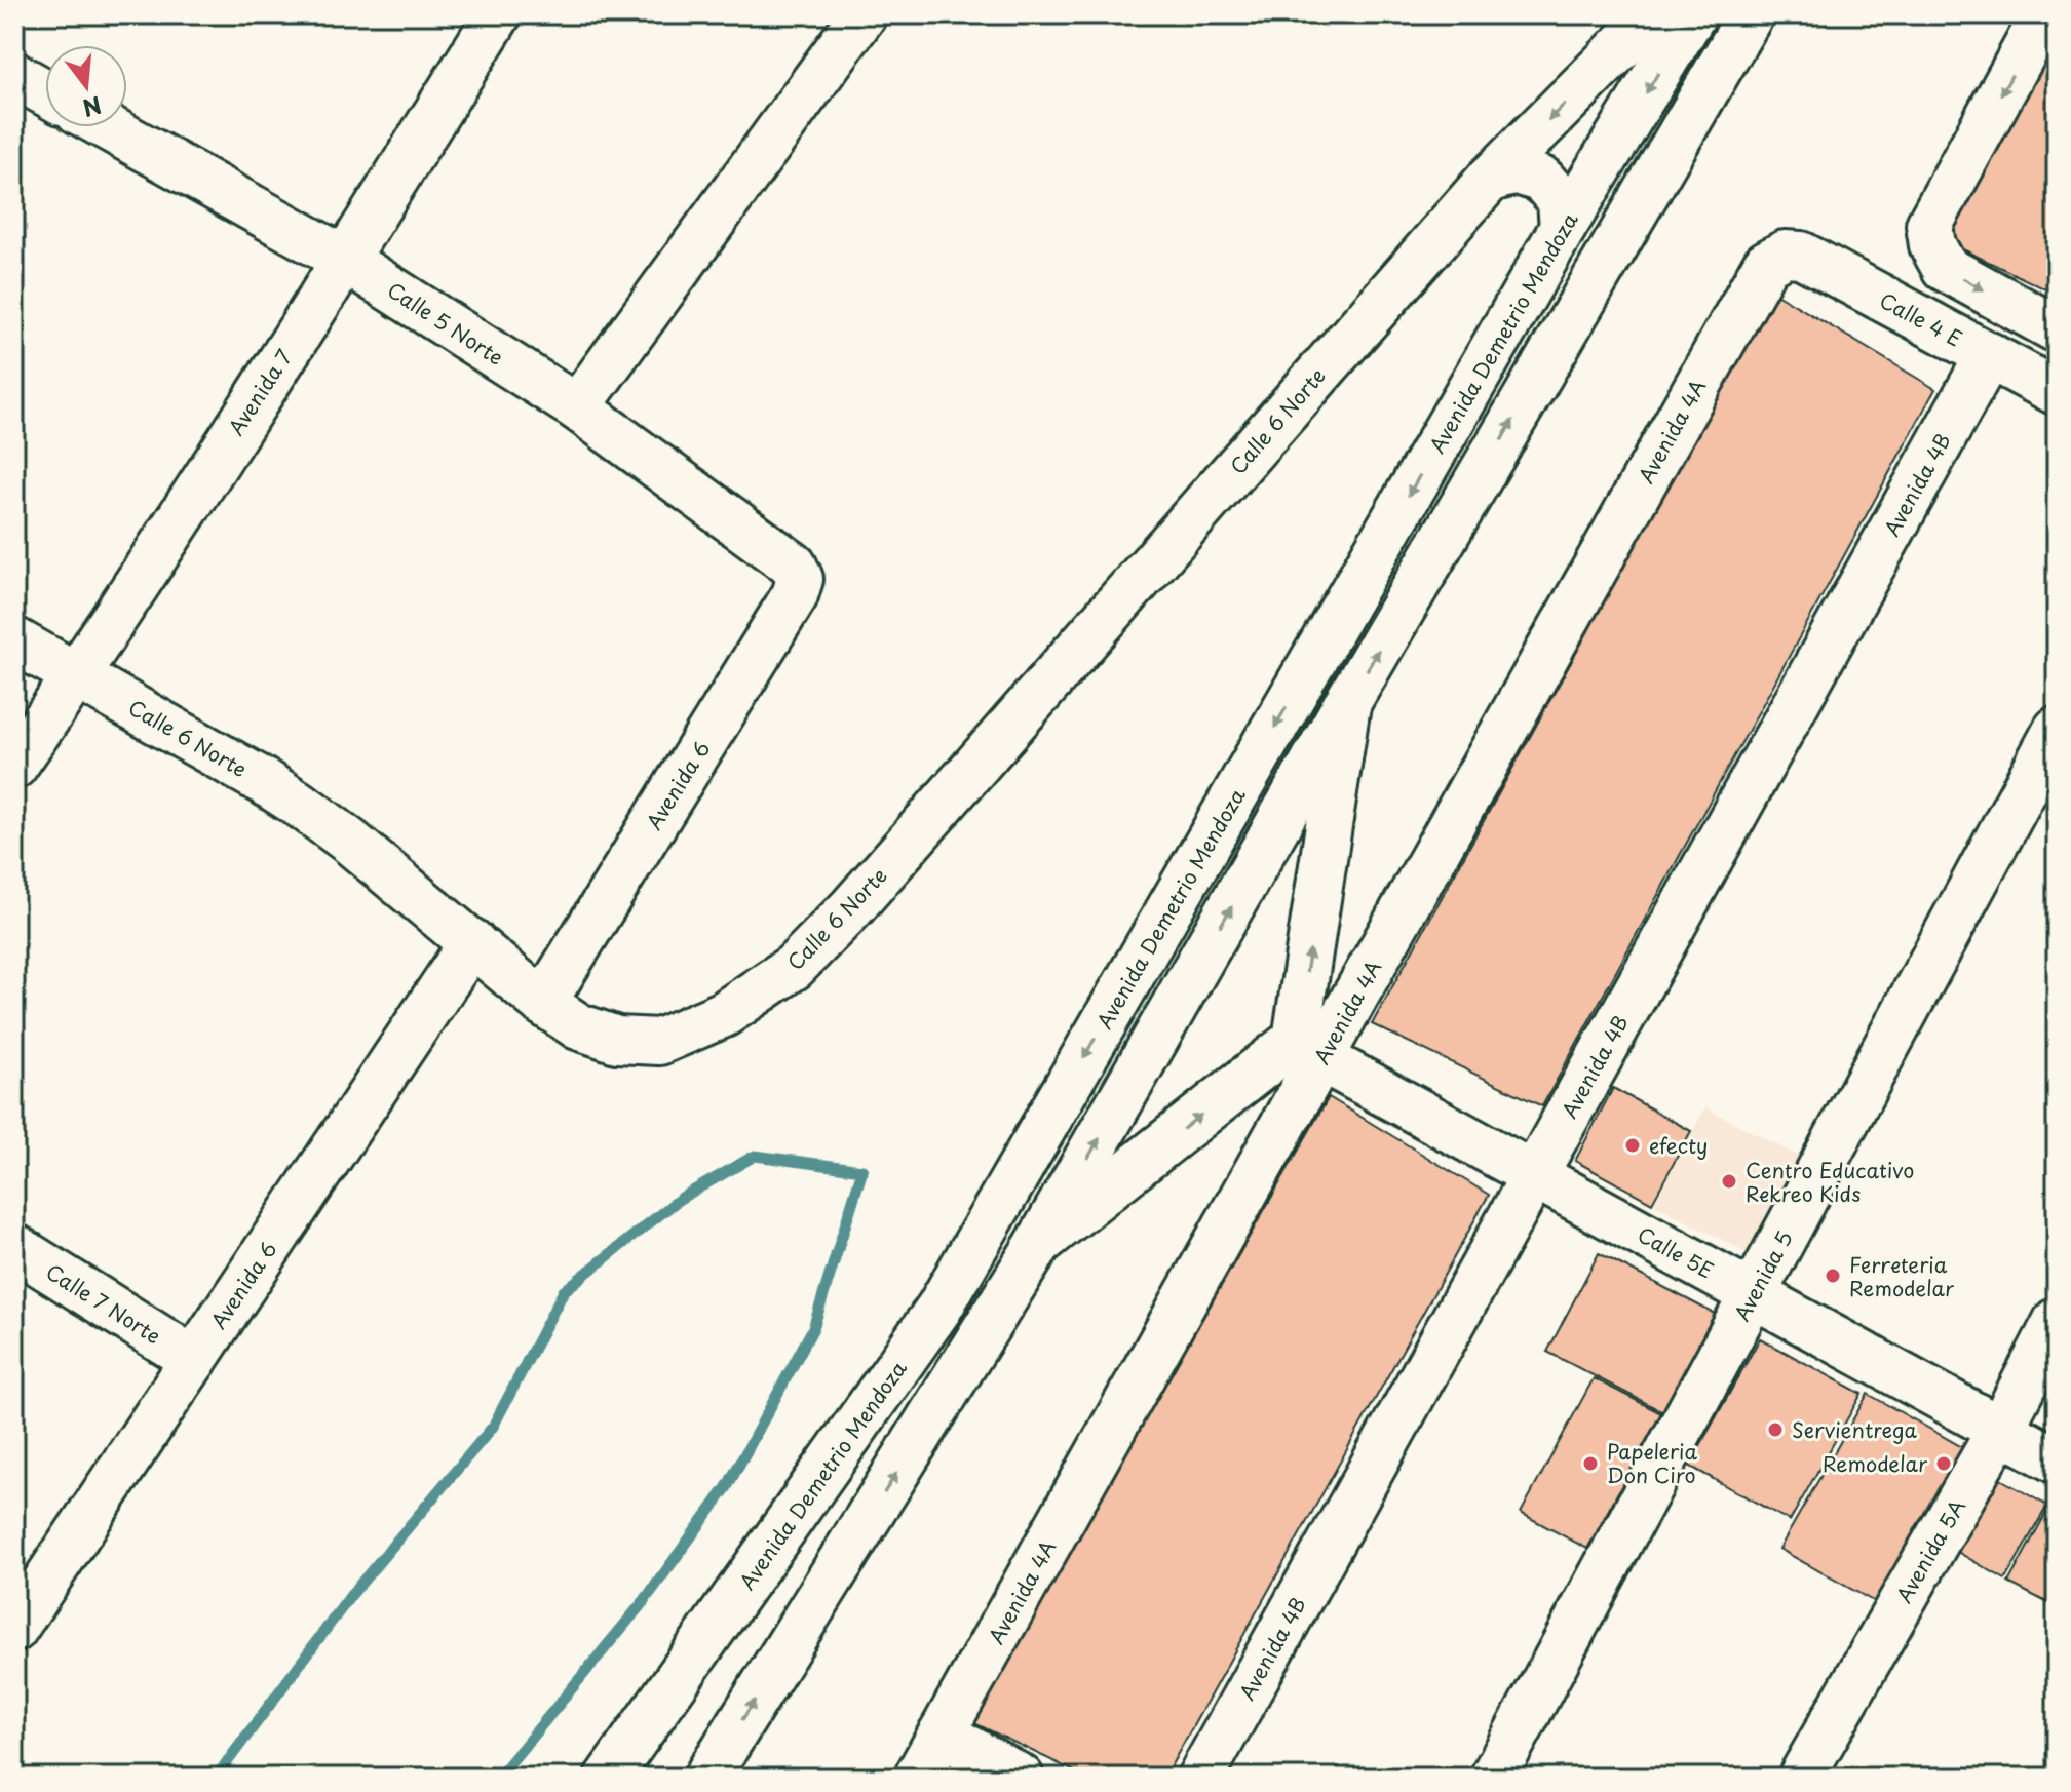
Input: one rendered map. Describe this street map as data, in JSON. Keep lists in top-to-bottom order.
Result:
{
  "streets": {
    "street": [
      "Calle 4 E",
      "Calle 5 Norte",
      "Avenida Demetrio Mendoza",
      "Avenida 7",
      "Calle 6 Norte",
      "Avenida 4A",
      "Avenida 4B",
      "Avenida 6",
      "Calle 5E",
      "Avenida 5",
      "Calle 7 Norte",
      "Avenida 5A"
    ]
  },
  "crossings": [
    ["Calle 4 E", "Avenida 4A"],
    ["Calle 4 E", "Avenida 4B"],
    ["Calle 5 Norte", "Avenida 7"],
    ["Calle 5 Norte", "Avenida 6"],
    ["Avenida 7", "Calle 6 Norte"],
    ["Calle 6 Norte", "Avenida 6"],
    ["Avenida 4A", "Calle 5E"],
    ["Avenida 4B", "Calle 5E"],
    ["Avenida 6", "Calle 7 Norte"],
    ["Calle 5E", "Avenida 5"],
    ["Calle 5E", "Avenida 5A"]
  ],
  "places": [
    "efecty",
    "Centro Educativo Rekreo Kids",
    "Ferreteria Remodelar",
    "Servientrega",
    "Papeleria Don Ciro",
    "Remodelar"
  ],
  "north": "bottom"
}
